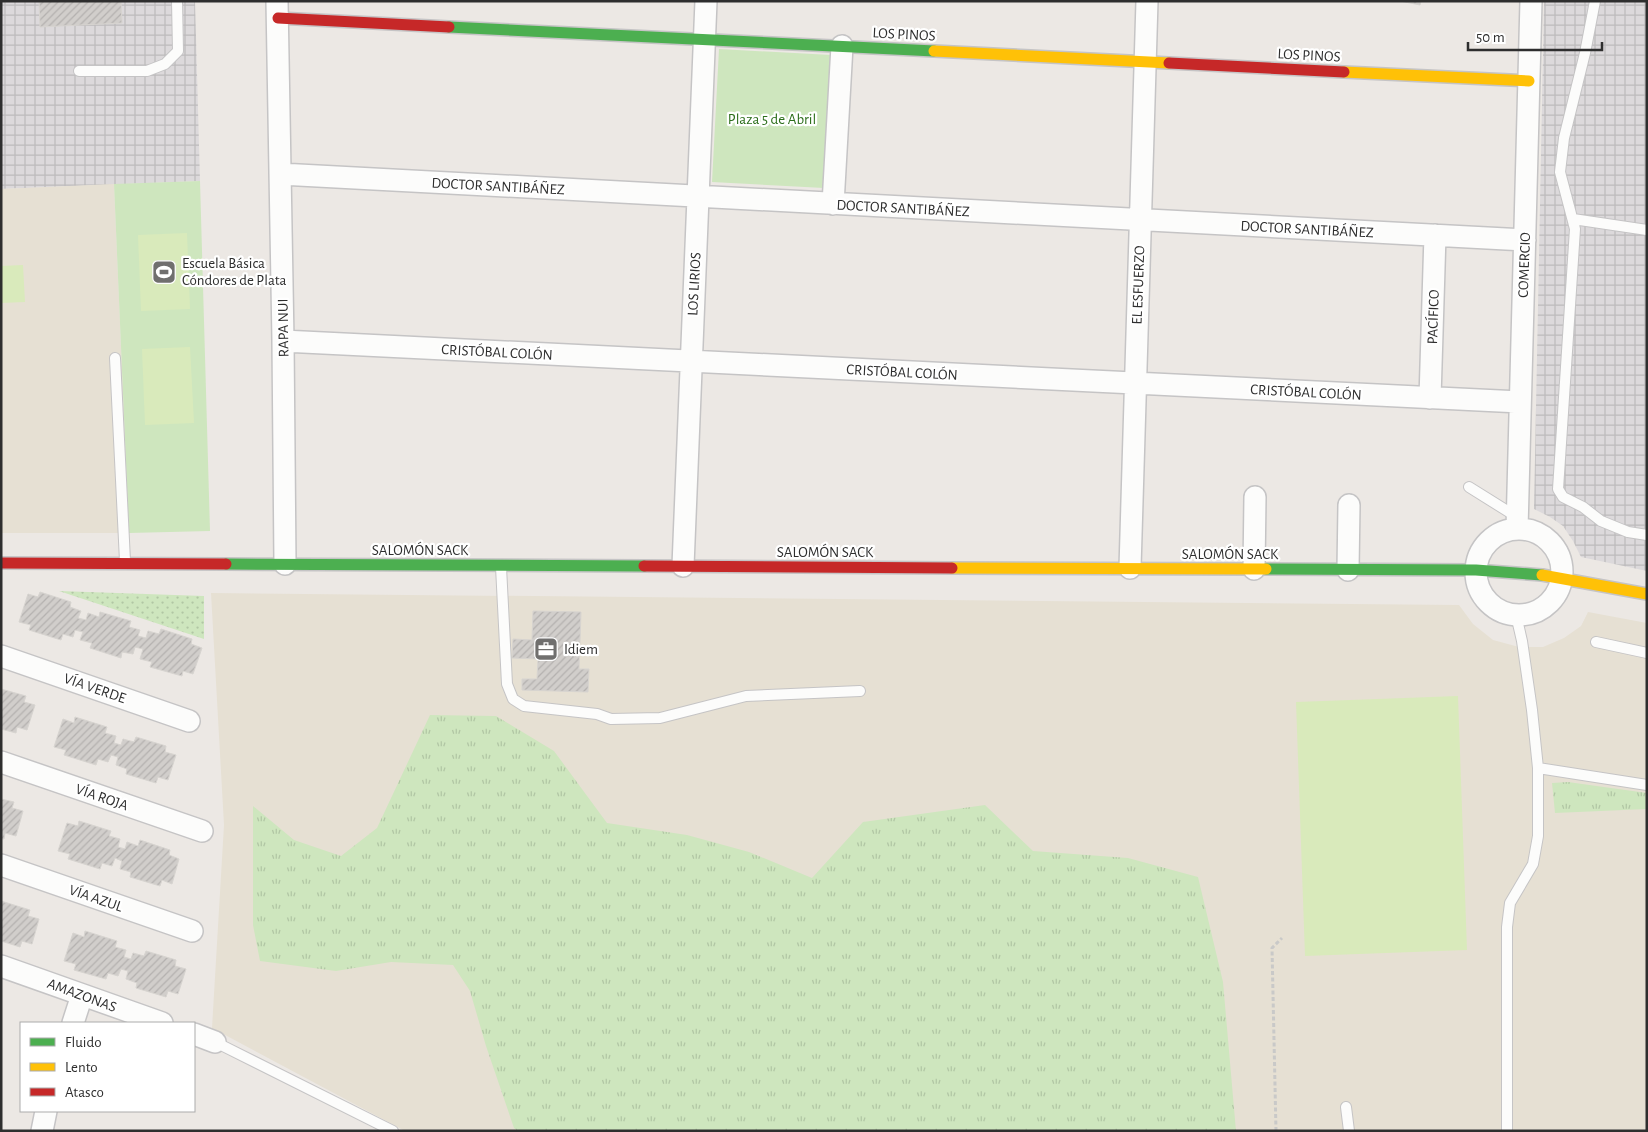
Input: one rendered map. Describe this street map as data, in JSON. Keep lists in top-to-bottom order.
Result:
{
  "streets": {
    "street": [
      "LOS PINOS",
      "DOCTOR SANTIBÁÑEZ",
      "COMERCIO",
      "LOS LIRIOS",
      "EL ESFUERZO",
      "PACÍFICO",
      "RAPA NUI",
      "CRISTÓBAL COLÓN",
      "SALOMÓN SACK",
      "VÍA VERDE",
      "VÍA ROJA",
      "VÍA AZUL",
      "AMAZONAS"
    ]
  },
  "crossings": [
    ["LOS PINOS", "COMERCIO"],
    ["LOS PINOS", "LOS LIRIOS"],
    ["LOS PINOS", "EL ESFUERZO"],
    ["LOS PINOS", "RAPA NUI"],
    ["DOCTOR SANTIBÁÑEZ", "COMERCIO"],
    ["DOCTOR SANTIBÁÑEZ", "LOS LIRIOS"],
    ["DOCTOR SANTIBÁÑEZ", "EL ESFUERZO"],
    ["DOCTOR SANTIBÁÑEZ", "PACÍFICO"],
    ["DOCTOR SANTIBÁÑEZ", "RAPA NUI"],
    ["COMERCIO", "CRISTÓBAL COLÓN"],
    ["LOS LIRIOS", "CRISTÓBAL COLÓN"],
    ["LOS LIRIOS", "SALOMÓN SACK"],
    ["EL ESFUERZO", "CRISTÓBAL COLÓN"],
    ["EL ESFUERZO", "SALOMÓN SACK"],
    ["PACÍFICO", "CRISTÓBAL COLÓN"],
    ["RAPA NUI", "CRISTÓBAL COLÓN"],
    ["RAPA NUI", "SALOMÓN SACK"]
  ],
  "parks": ["Plaza 5 de Abril"],
  "places": {
    "sports": ["Escuela Básica Cóndores de Plata"],
    "office": ["Idiem"]
  },
  "legend": ["Fluido", "Lento", "Atasco"],
  "scale_bar": "50 m"
}
